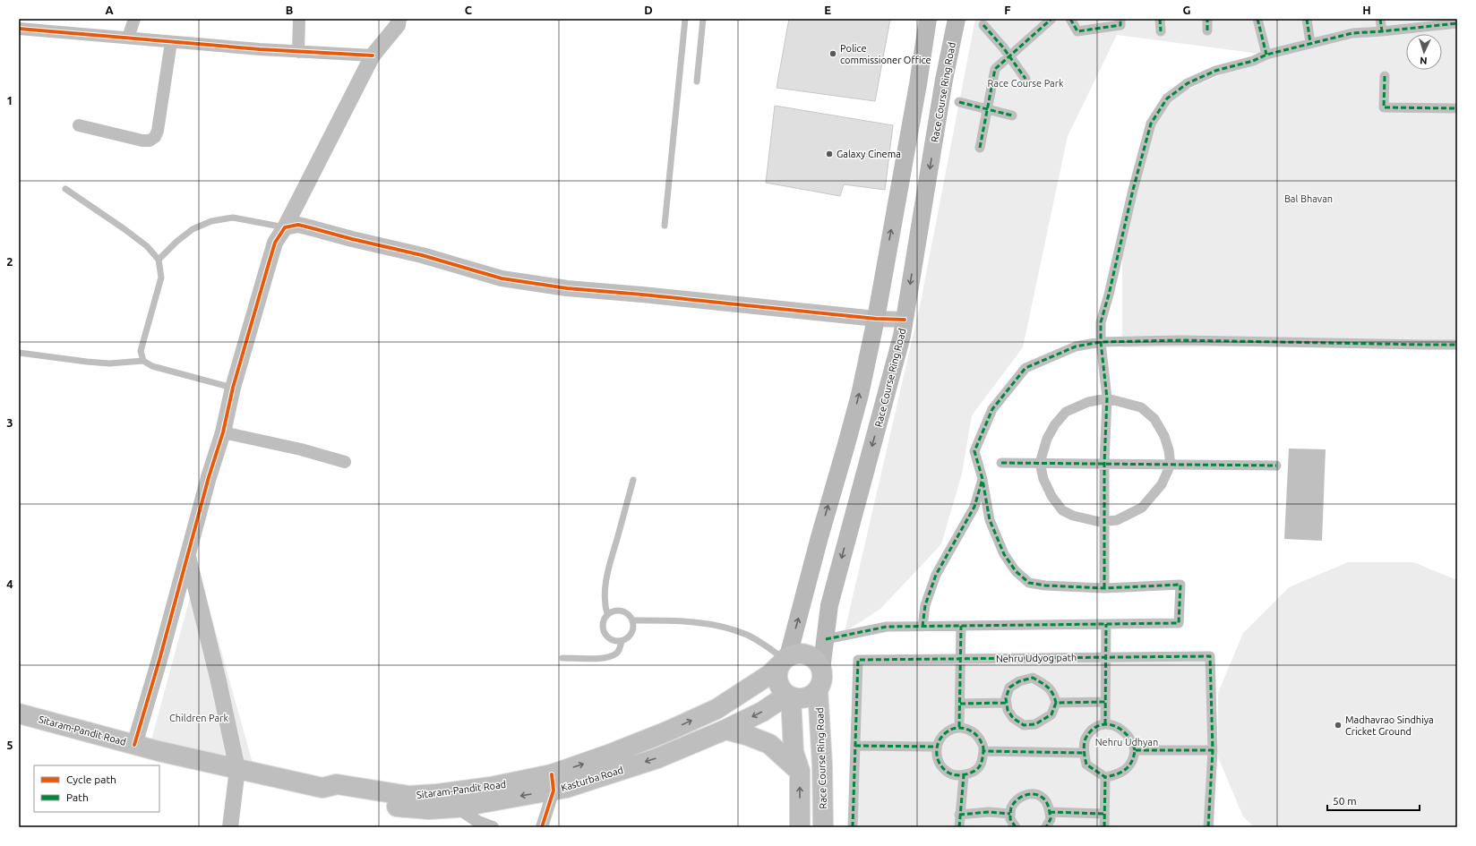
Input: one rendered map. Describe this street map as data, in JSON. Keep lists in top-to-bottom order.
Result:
{
  "streets": {
    "main road": ["Race Course Ring Road", "Sitaram-Pandit Road", "Kasturba Road"],
    "street": ["Nehru Udyog path"]
  },
  "crossings": [
    ["Race Course Ring Road", "Sitaram-Pandit Road"],
    ["Race Course Ring Road", "Kasturba Road"],
    ["Sitaram-Pandit Road", "Kasturba Road"]
  ],
  "one_way": ["Kasturba Road"],
  "parks": [
    "Race Course Park",
    "Bal Bhavan",
    "Children Park",
    "Nehru Udhyan"
  ],
  "places": ["Police commissioner Office", "Galaxy Cinema", "Madhavrao Sindhiya Cricket Ground"],
  "legend": ["Cycle path", "Path"],
  "scale_bar": "50 m",
  "north": "bottom",
  "grid": {
    "columns": [
      "A",
      "B",
      "C",
      "D",
      "E",
      "F",
      "G",
      "H"
    ],
    "rows": [
      "1",
      "2",
      "3",
      "4",
      "5"
    ]
  }
}
